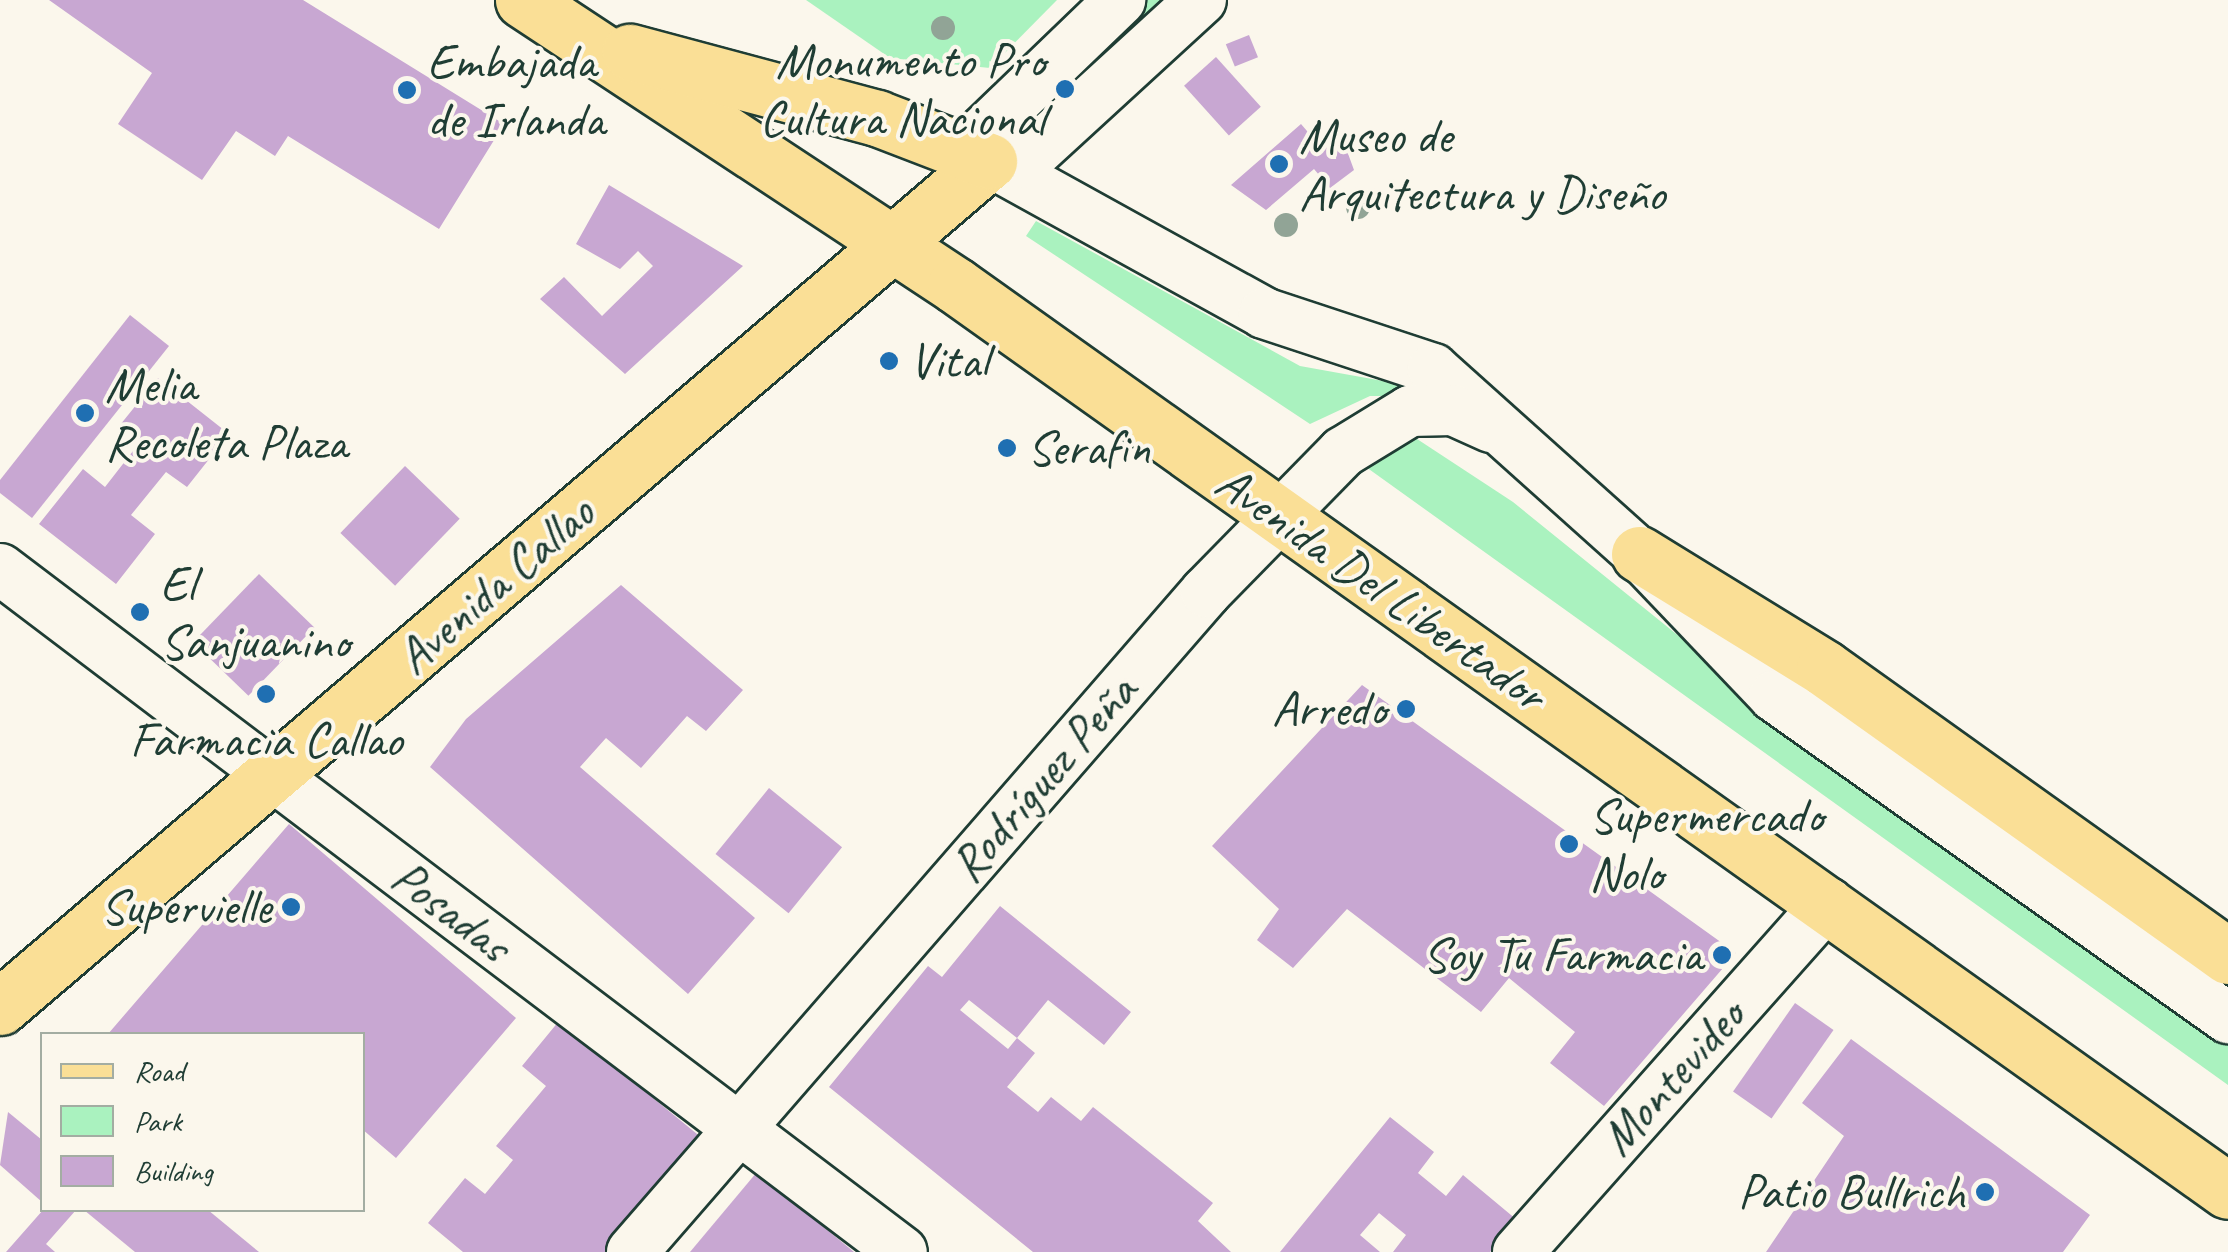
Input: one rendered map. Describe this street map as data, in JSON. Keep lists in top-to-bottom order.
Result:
{
  "streets": {
    "main road": ["Avenida Callao", "Avenida Del Libertador"],
    "street": ["Rodríguez Peña", "Posadas", "Montevideo"]
  },
  "crossings": [
    ["Avenida Callao", "Avenida Del Libertador"],
    ["Avenida Callao", "Posadas"],
    ["Avenida Del Libertador", "Rodríguez Peña"],
    ["Avenida Del Libertador", "Montevideo"],
    ["Rodríguez Peña", "Posadas"]
  ],
  "places": [
    "Monumento Pro Cultura Nacional",
    "Embajada de Irlanda",
    "Museo de Arquitectura y Diseño",
    "Vital",
    "Melia Recoleta Plaza",
    "Serafin",
    "El Sanjuanino",
    "Farmacia Callao",
    "Arredo",
    "Supermercado Nolo",
    "Supervielle",
    "Soy Tu Farmacia",
    "Patio Bullrich"
  ],
  "legend": ["Road", "Park", "Building"]
}
